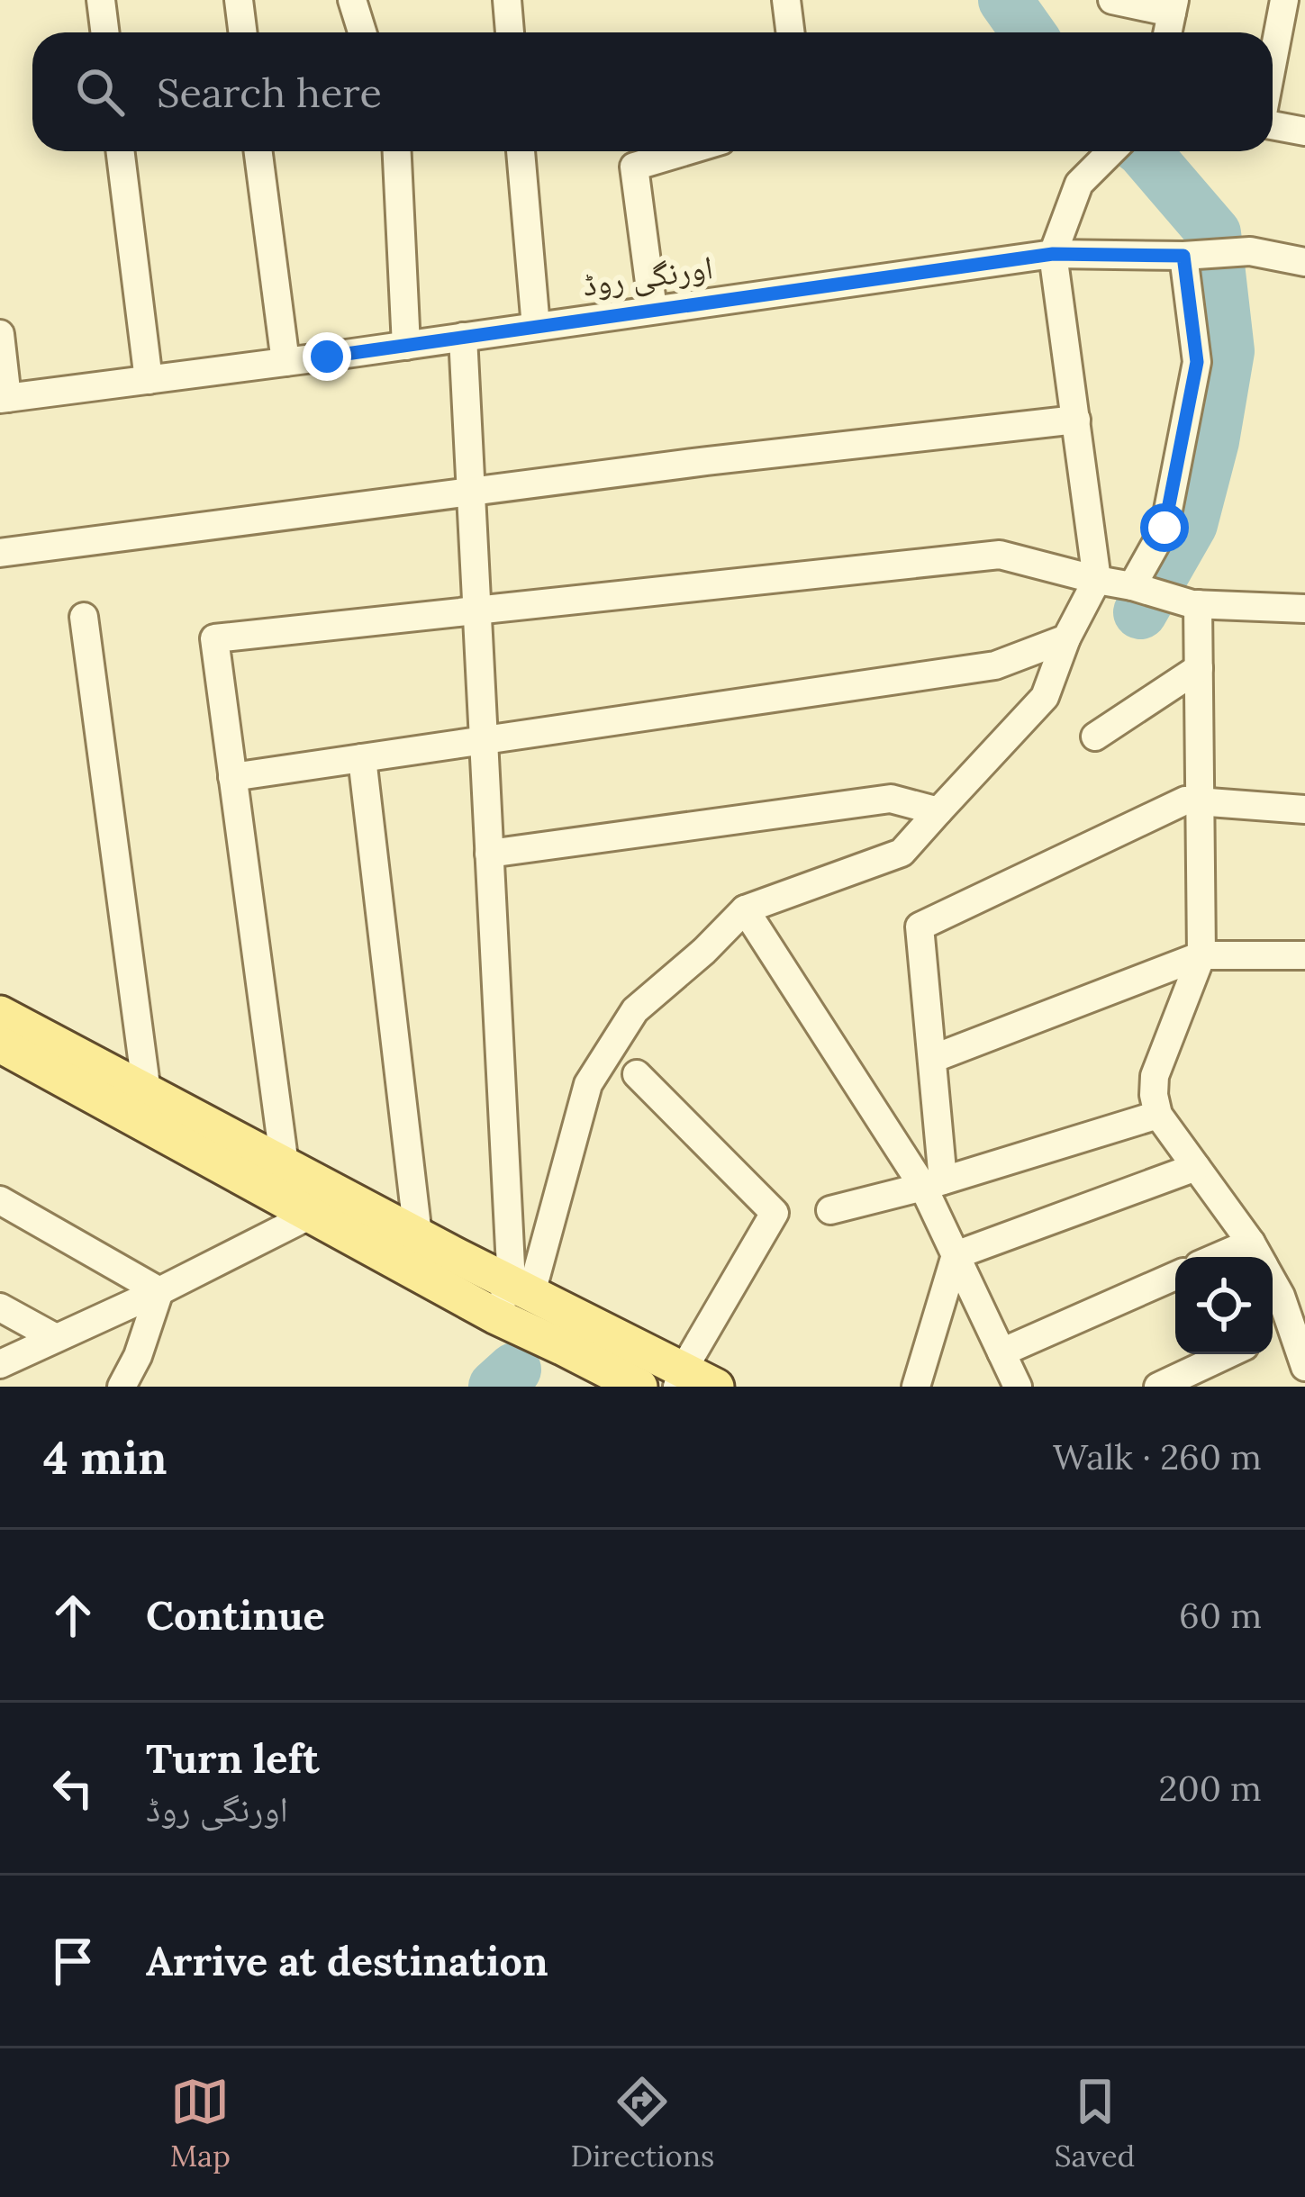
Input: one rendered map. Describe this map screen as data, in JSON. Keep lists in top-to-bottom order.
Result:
{
  "streets": {
    "street": ["اورنگی روڈ"]
  },
  "page": {
    "search": "Search here",
    "heading": ["4 min", "Walk · 260 m"],
    "list": [
      ["Continue", "60 m"],
      ["Turn left", "اورنگی روڈ", "200 m"],
      "Arrive at destination"
    ],
    "nav": ["Map", "Directions", "Saved"]
  }
}
